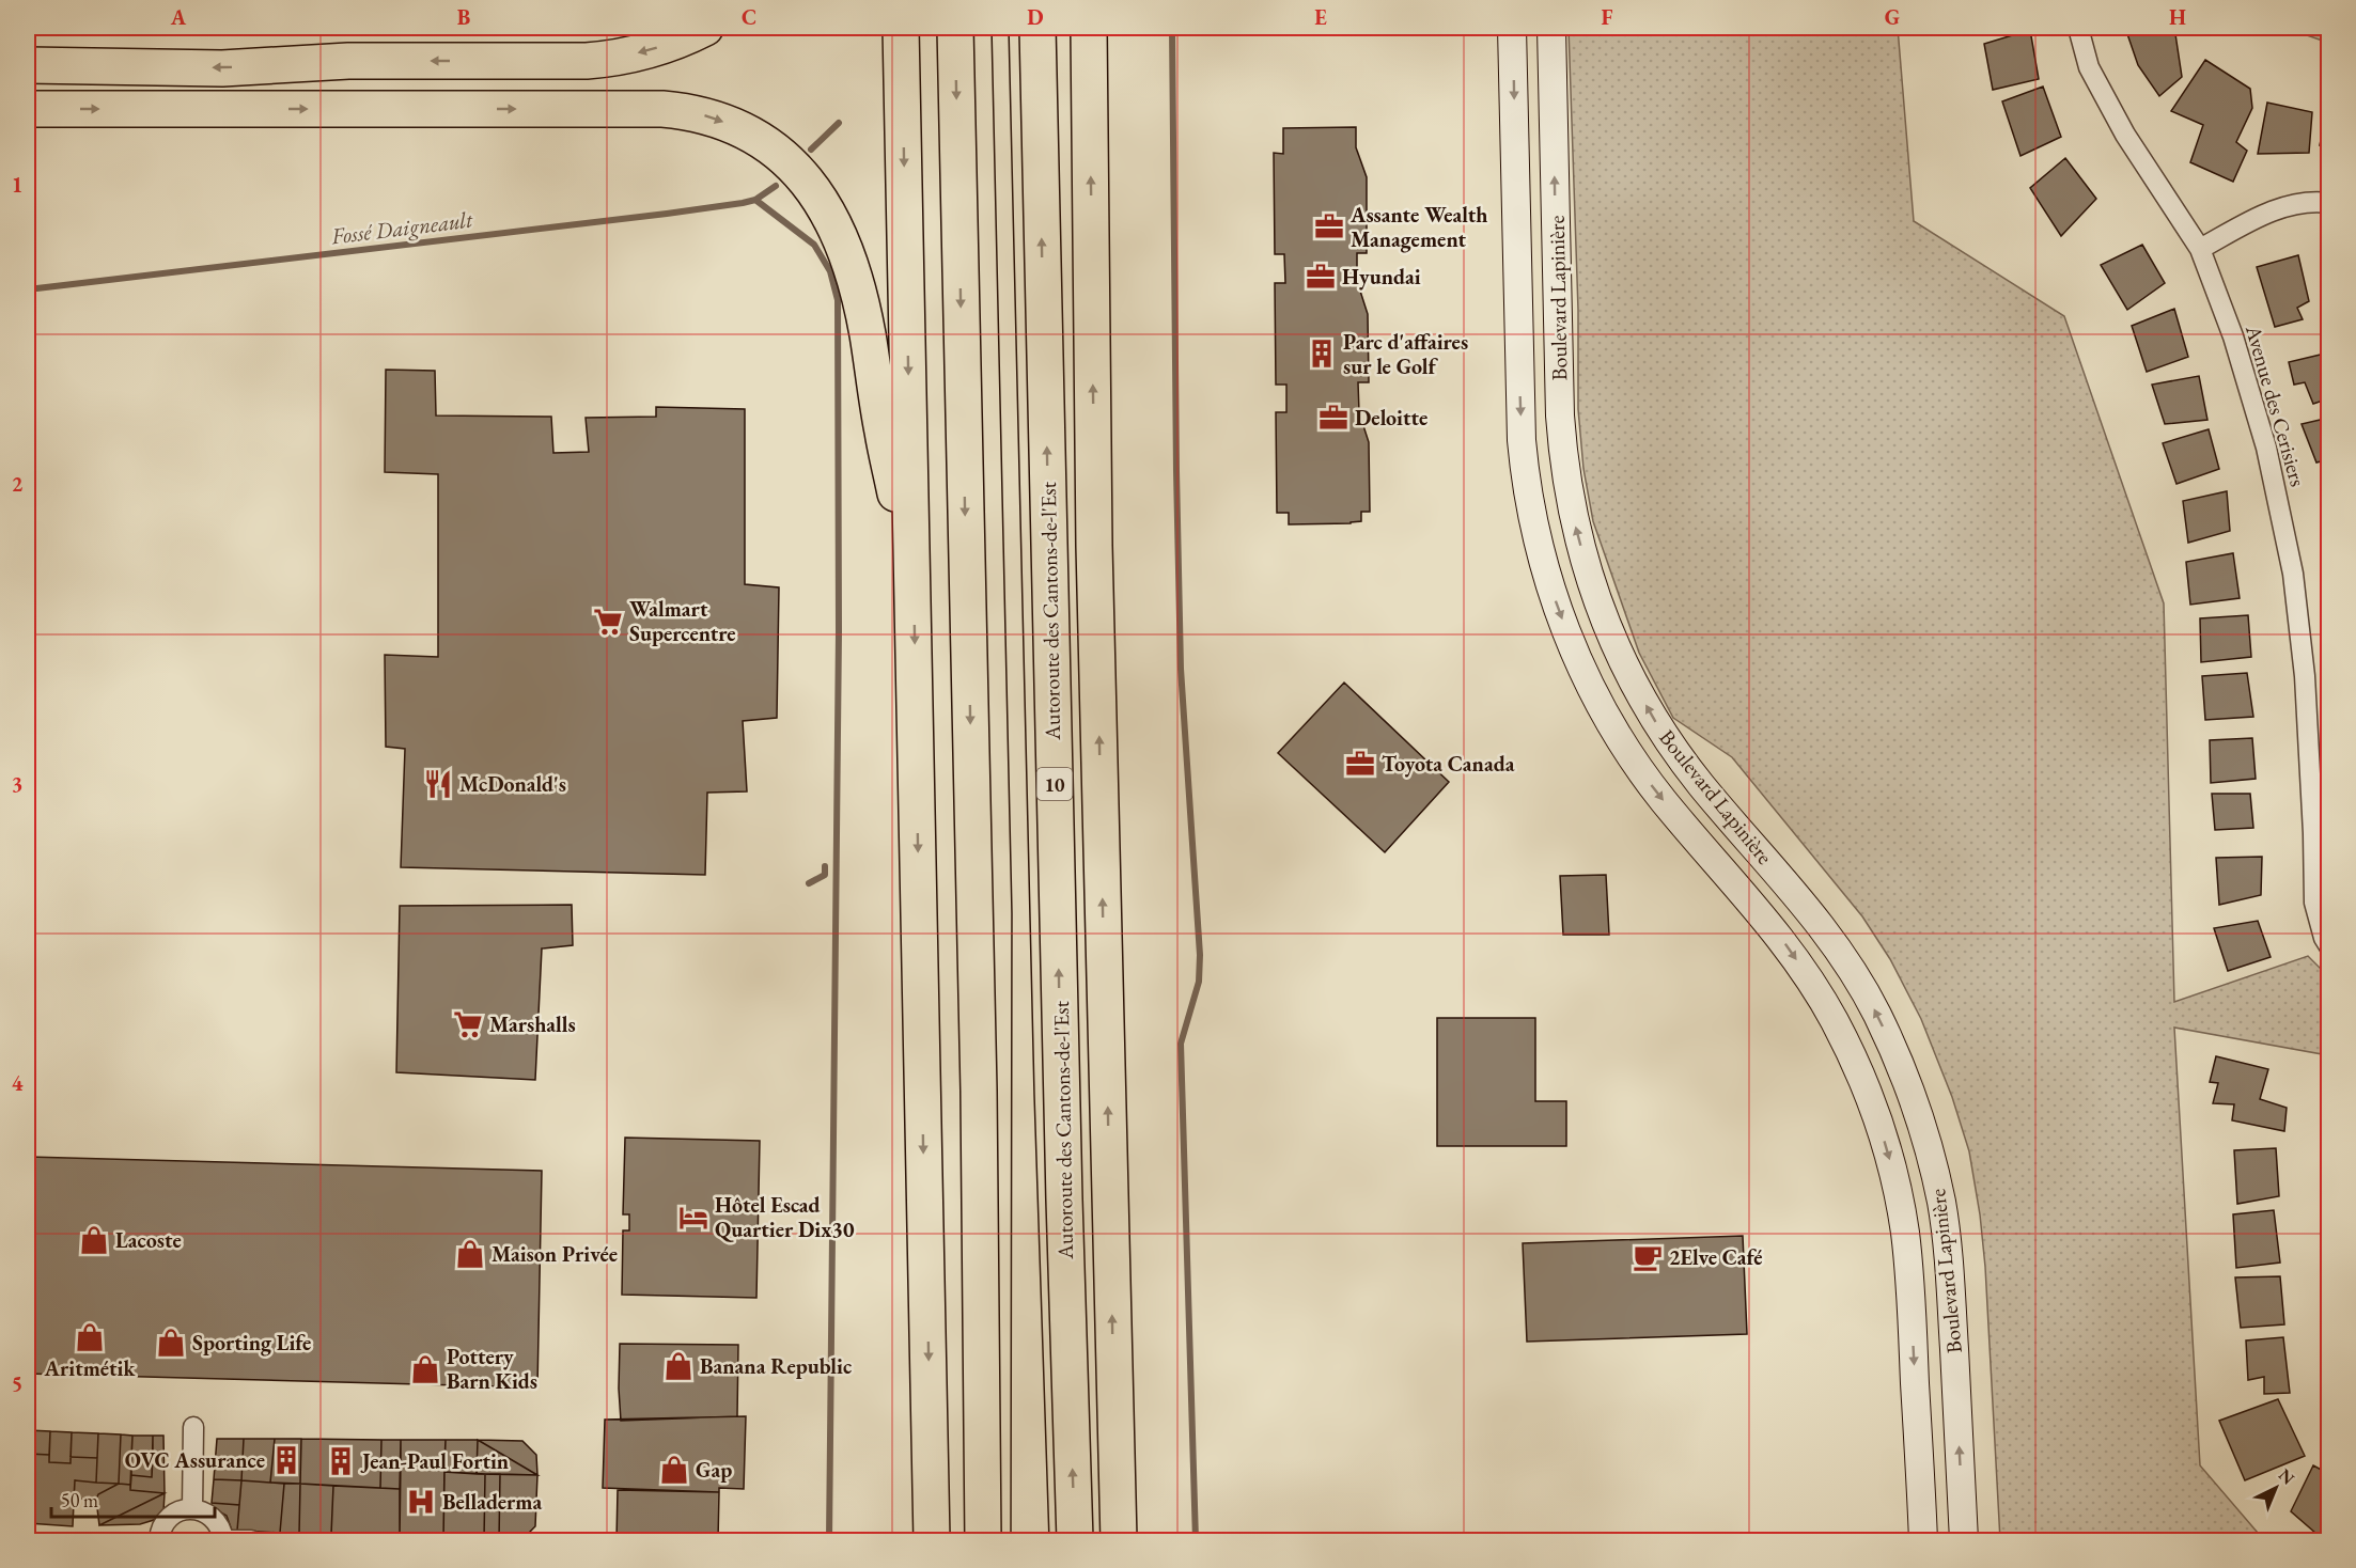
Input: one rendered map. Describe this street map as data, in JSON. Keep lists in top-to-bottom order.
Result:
{
  "streets": {
    "highway": ["Autoroute des Cantons-de-l'Est", "10"],
    "main road": ["Boulevard Lapinière"],
    "street": ["Avenue des Cerisiers"]
  },
  "water": ["Fossé Daigneault"],
  "places": {
    "office": [
      "Assante Wealth Management",
      "Hyundai",
      "Deloitte",
      "Toyota Canada"
    ],
    "building": ["Parc d'affaires sur le Golf", "OVC Assurance", "Jean-Paul Fortin"],
    "supermarket": ["Walmart Supercentre", "Marshalls"],
    "restaurant": ["McDonald's"],
    "hotel": ["Hôtel Escad Quartier Dix30"],
    "shop": [
      "Lacoste",
      "Maison Privée",
      "Aritmétik",
      "Sporting Life",
      "Banana Republic",
      "Pottery Barn Kids",
      "Gap"
    ],
    "cafe": ["2Elve Café"],
    "hospital": ["Belladerma"]
  },
  "scale_bar": "50 m",
  "north": "top right",
  "grid": {
    "columns": [
      "A",
      "B",
      "C",
      "D",
      "E",
      "F",
      "G",
      "H"
    ],
    "rows": [
      "1",
      "2",
      "3",
      "4",
      "5"
    ]
  }
}
